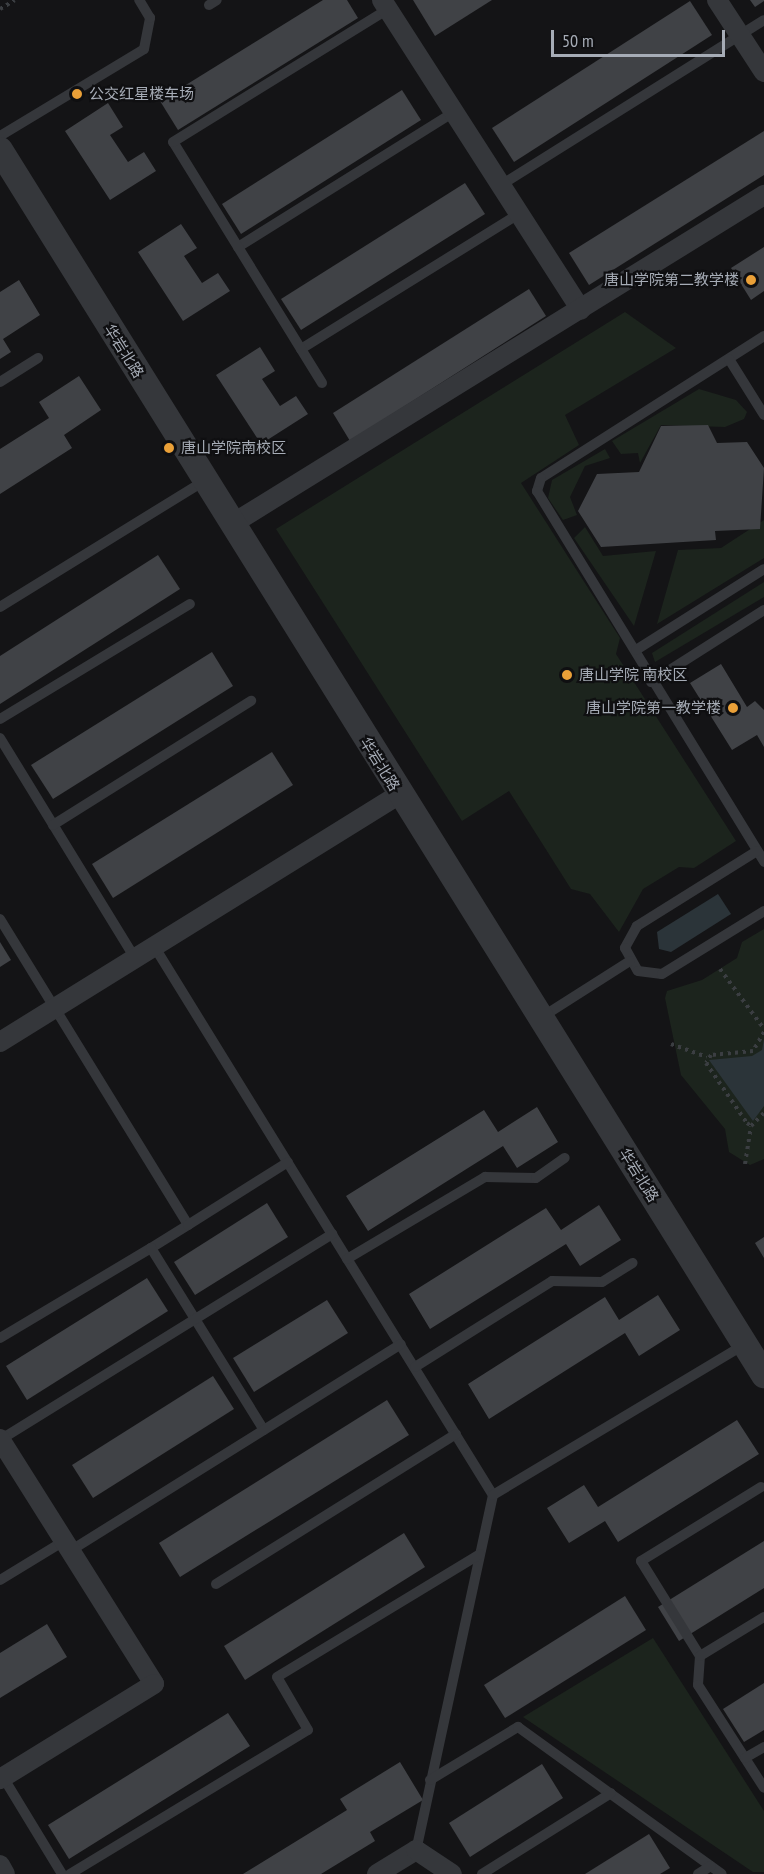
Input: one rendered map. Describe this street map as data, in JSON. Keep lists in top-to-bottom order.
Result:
{
  "streets": {
    "street": ["华岩北路"]
  },
  "places": [
    "公交红星楼车场",
    "唐山学院第二教学楼",
    "唐山学院南校区",
    "唐山学院 南校区",
    "唐山学院第一教学楼"
  ],
  "scale_bar": "50 m"
}
